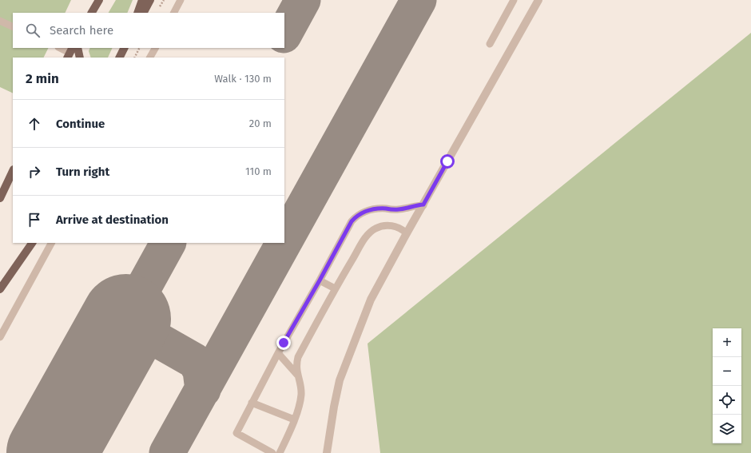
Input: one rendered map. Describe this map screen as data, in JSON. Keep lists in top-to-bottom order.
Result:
{
  "page": {
    "search": "Search here",
    "heading": ["2 min", "Walk · 130 m"],
    "list": [
      ["Continue", "20 m"],
      ["Turn right", "110 m"],
      "Arrive at destination"
    ],
    "map_buttons": ["+", "−"]
  }
}
